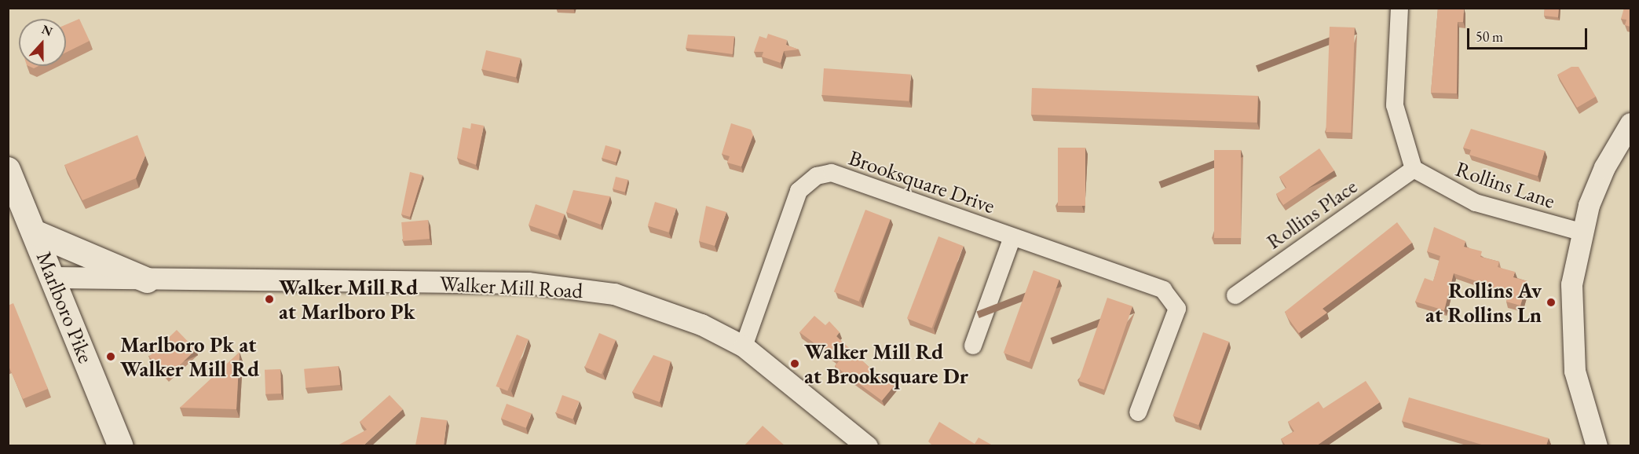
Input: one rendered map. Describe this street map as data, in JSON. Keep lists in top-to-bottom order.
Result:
{
  "streets": {
    "main road": ["Marlboro Pike"],
    "street": [
      "Brooksquare Drive",
      "Rollins Lane",
      "Rollins Place",
      "Walker Mill Road"
    ]
  },
  "crossings": [
    ["Brooksquare Drive", "Walker Mill Road"],
    ["Rollins Lane", "Rollins Place"],
    ["Walker Mill Road", "Marlboro Pike"]
  ],
  "places": [
    "Walker Mill Rd at Marlboro Pk",
    "Rollins Av at Rollins Ln",
    "Marlboro Pk at Walker Mill Rd",
    "Walker Mill Rd at Brooksquare Dr"
  ],
  "scale_bar": "50 m",
  "north": "top"
}
